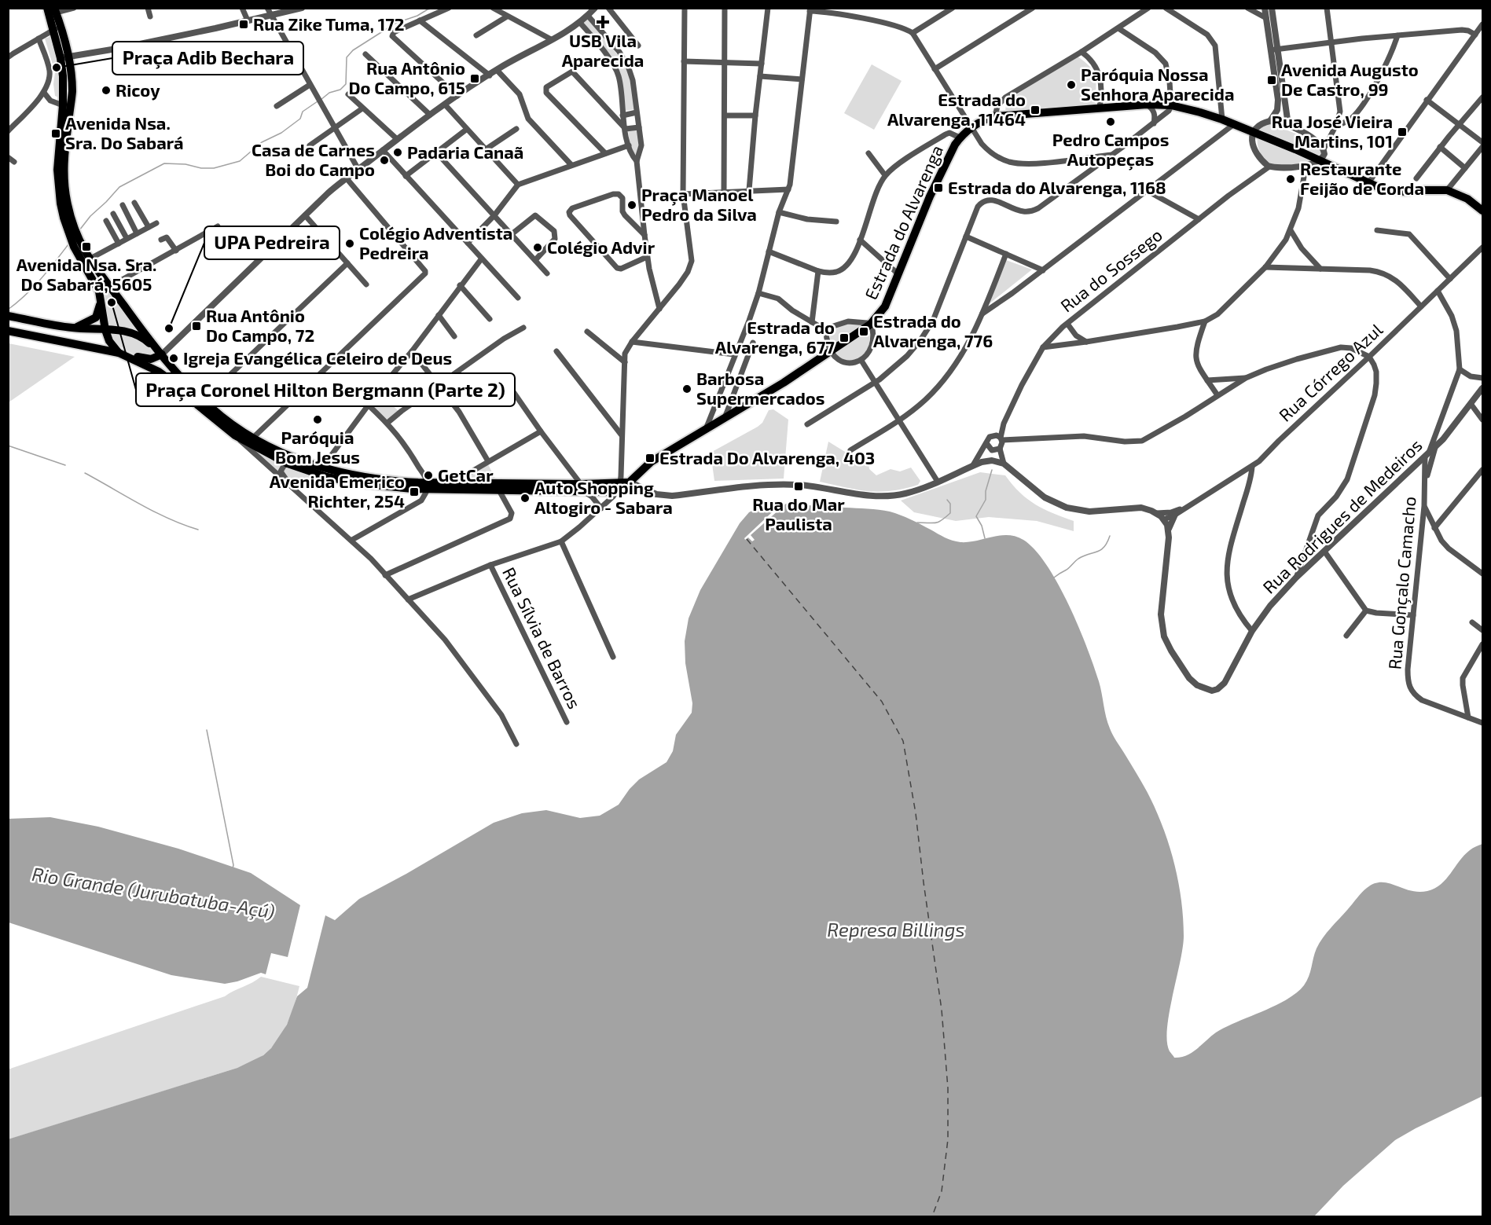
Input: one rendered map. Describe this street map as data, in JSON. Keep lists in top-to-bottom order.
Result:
{
  "streets": {
    "main road": ["Estrada do Alvarenga"],
    "street": [
      "Rua do Sossego",
      "Rua Córrego Azul",
      "Rua Rodrigues de Medeiros",
      "Rua Gonçalo Camacho",
      "Rua Sílvia de Barros"
    ]
  },
  "crossings": [
    ["Estrada do Alvarenga", "Rua Sílvia de Barros"],
    ["Rua Rodrigues de Medeiros", "Rua Gonçalo Camacho"]
  ],
  "water": ["Rio Grande (Jurubatuba-Açú)", "Represa Billings"],
  "places": {
    "health": ["USB Vila Aparecida"],
    "transit": [
      "Rua Zike Tuma, 172",
      "Rua Antônio Do Campo, 615",
      "Avenida Augusto De Castro, 99",
      "Estrada do Alvarenga, 11464",
      "Rua José Vieira Martins, 101",
      "Avenida Nsa. Sra. Do Sabará",
      "Estrada do Alvarenga, 1168",
      "Avenida Nsa. Sra. Do Sabará, 5605",
      "Rua Antônio Do Campo, 72",
      "Estrada do Alvarenga, 776",
      "Estrada do Alvarenga, 677",
      "Estrada Do Alvarenga, 403",
      "Rua do Mar Paulista",
      "Avenida Emerico Richter, 254"
    ],
    "other": [
      "Praça Adib Bechara",
      "Paróquia Nossa Senhora Aparecida",
      "Ricoy",
      "Pedro Campos Autopeças",
      "Padaria Canaã",
      "Casa de Carnes Boi do Campo",
      "Restaurante Feijão de Corda",
      "Praça Manoel Pedro da Silva",
      "Colégio Adventista Pedreira",
      "Colégio Advir",
      "Praça Coronel Hilton Bergmann (Parte 2)",
      "UPA Pedreira",
      "Igreja Evangélica Celeiro de Deus",
      "Barbosa Supermercados",
      "Paróquia Bom Jesus",
      "GetCar",
      "Auto Shopping Altogiro - Sabara"
    ]
  }
}
